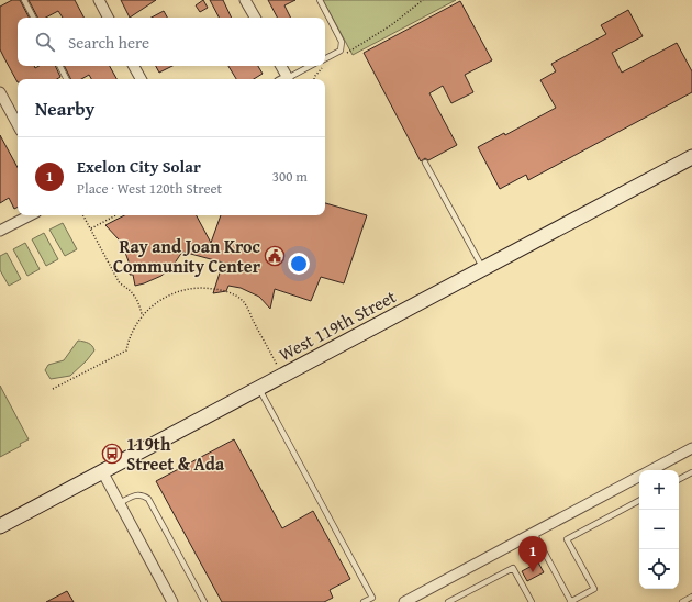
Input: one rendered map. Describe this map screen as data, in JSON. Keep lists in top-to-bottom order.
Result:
{
  "streets": {
    "street": ["West 119th Street"]
  },
  "places": {
    "public building": ["Ray and Joan Kroc Community Center"],
    "bus stop": ["119th Street & Ada"]
  },
  "page": {
    "search": "Search here",
    "heading": "Nearby",
    "list": [
      {
        "mark": "1",
        "name": "Exelon City Solar",
        "note": "Place · West 120th Street",
        "value": "300 m"
      }
    ],
    "map_buttons": ["+", "−"],
    "pins": "1"
  }
}
